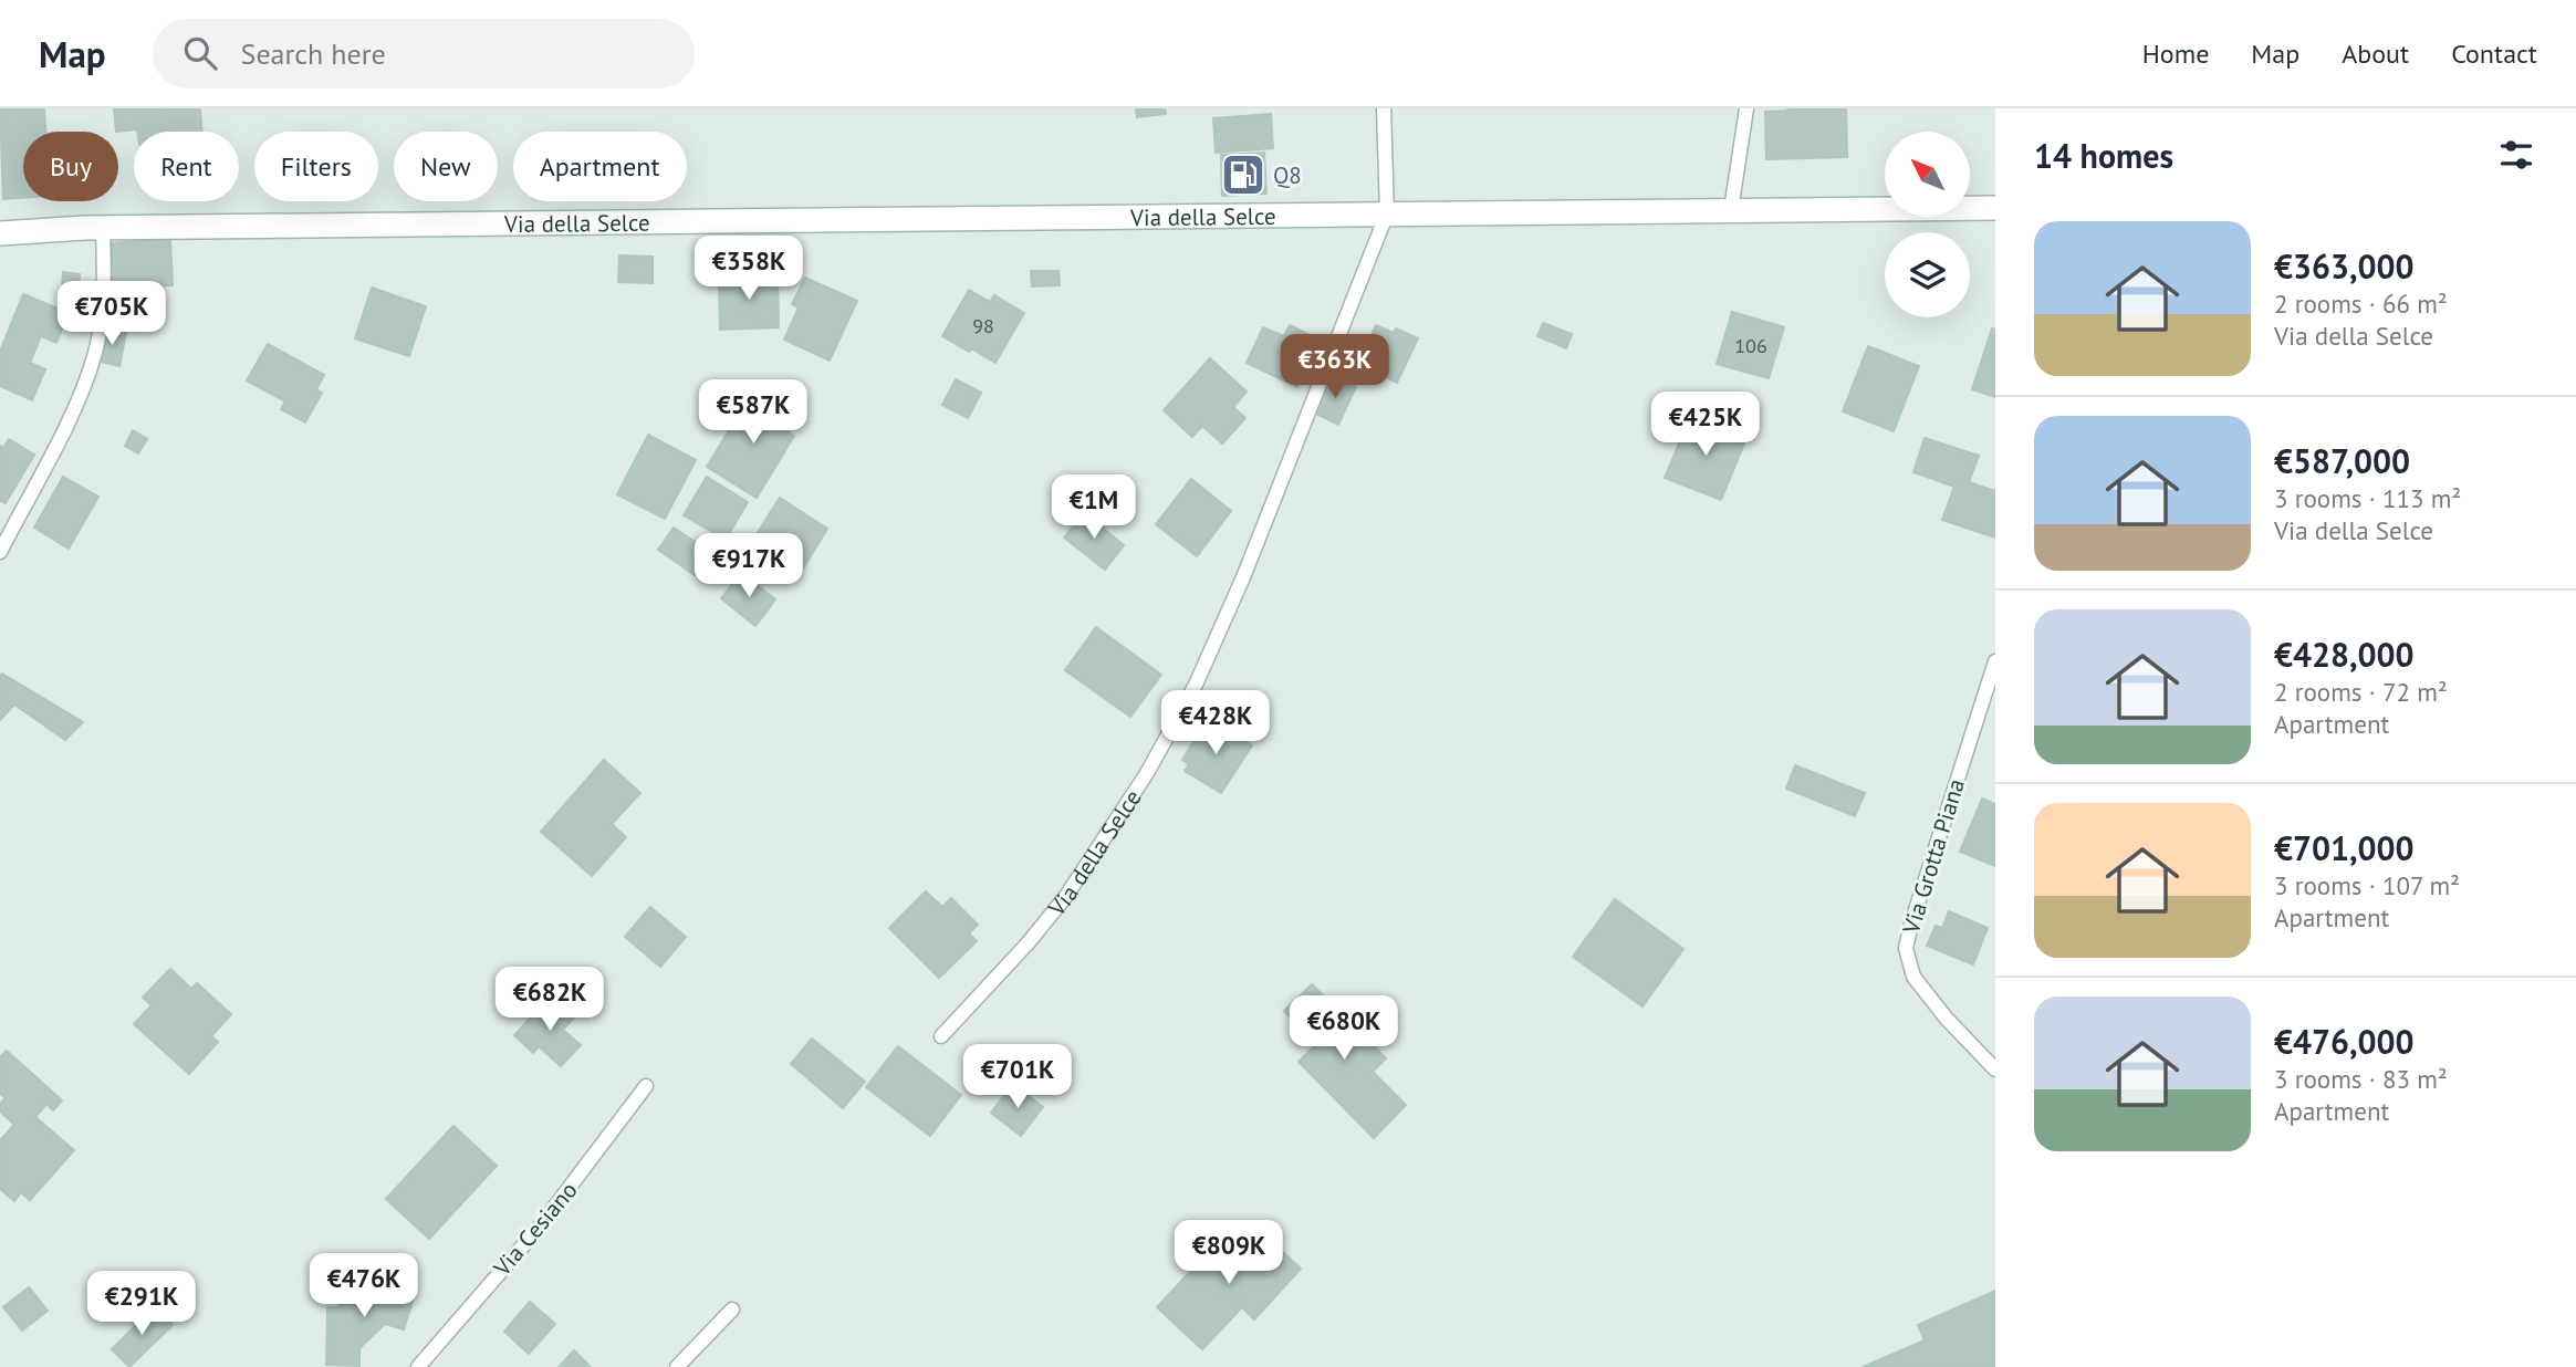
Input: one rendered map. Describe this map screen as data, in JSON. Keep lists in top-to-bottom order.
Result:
{
  "streets": {
    "street": ["Via della Selce"],
    "lane": ["Via Grotta Piana", "Via Cesiano"]
  },
  "places": {
    "fuel station": ["Q8"]
  },
  "house_numbers": ["98", "106"],
  "north": "top left",
  "page": {
    "header": "Map",
    "search": "Search here",
    "nav": [
      "Home",
      "Map",
      "About",
      "Contact"
    ],
    "heading": "14 homes",
    "chip": [
      "Buy",
      "Rent",
      "Filters",
      "New",
      "Apartment"
    ],
    "list": [
      {
        "name": "€363,000",
        "note": "2 rooms · 66 m² · Via della Selce"
      },
      {
        "name": "€587,000",
        "note": "3 rooms · 113 m² · Via della Selce"
      },
      {
        "name": "€428,000",
        "note": "2 rooms · 72 m² · Apartment"
      },
      {
        "name": "€701,000",
        "note": "3 rooms · 107 m² · Apartment"
      },
      {
        "name": "€476,000",
        "note": "3 rooms · 83 m² · Apartment"
      }
    ],
    "price": [
      "€358K",
      "€705K",
      "€363K",
      "€587K",
      "€425K",
      "€1M",
      "€917K",
      "€428K",
      "€682K",
      "€680K",
      "€701K",
      "€809K",
      "€476K",
      "€291K"
    ]
  }
}
